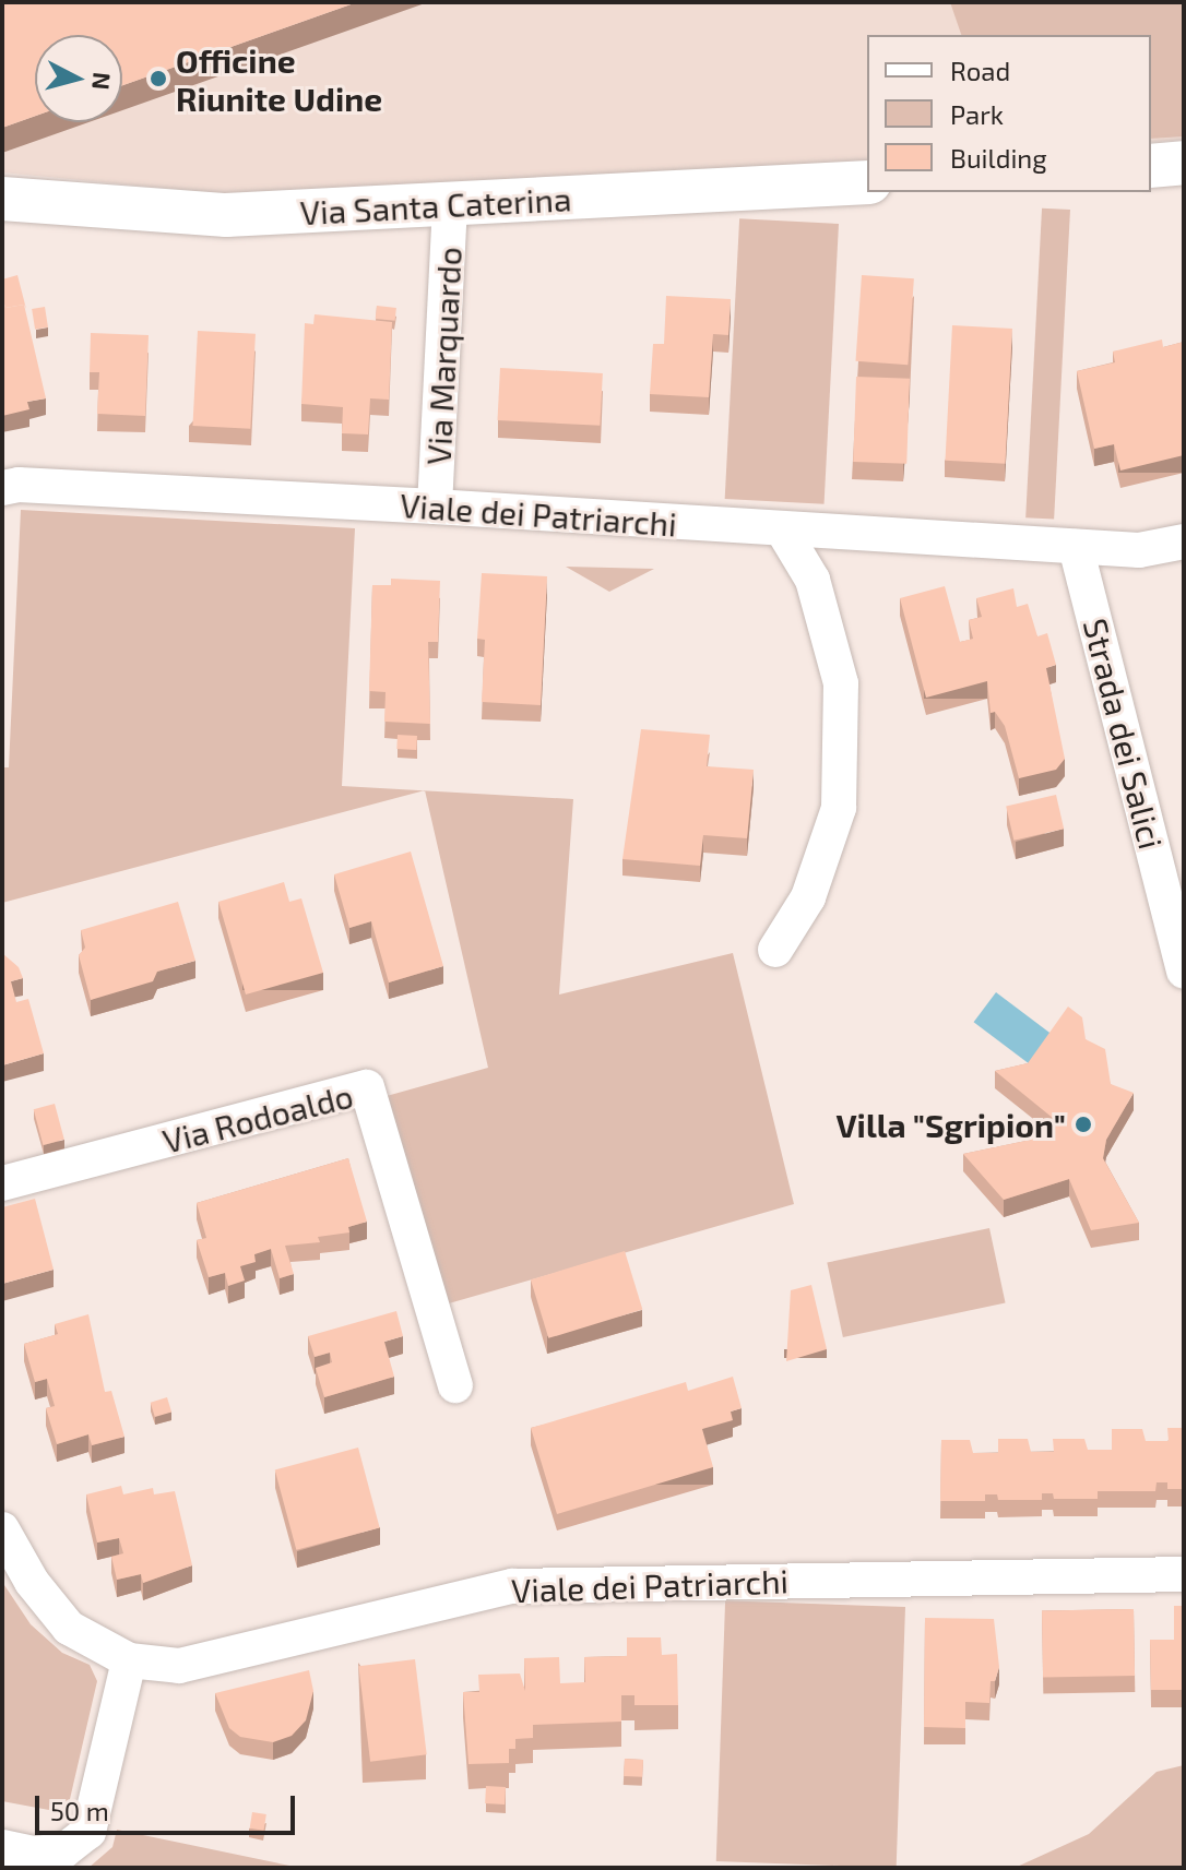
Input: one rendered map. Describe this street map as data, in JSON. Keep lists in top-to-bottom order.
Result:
{
  "streets": {
    "street": [
      "Via Santa Caterina",
      "Via Marquardo",
      "Viale dei Patriarchi",
      "Strada dei Salici",
      "Via Rodoaldo"
    ]
  },
  "crossings": [
    ["Via Santa Caterina", "Via Marquardo"],
    ["Via Marquardo", "Viale dei Patriarchi"],
    ["Viale dei Patriarchi", "Strada dei Salici"]
  ],
  "places": ["Officine Riunite Udine", "Villa \"Sgripion\""],
  "legend": ["Road", "Park", "Building"],
  "scale_bar": "50 m",
  "north": "right"
}
